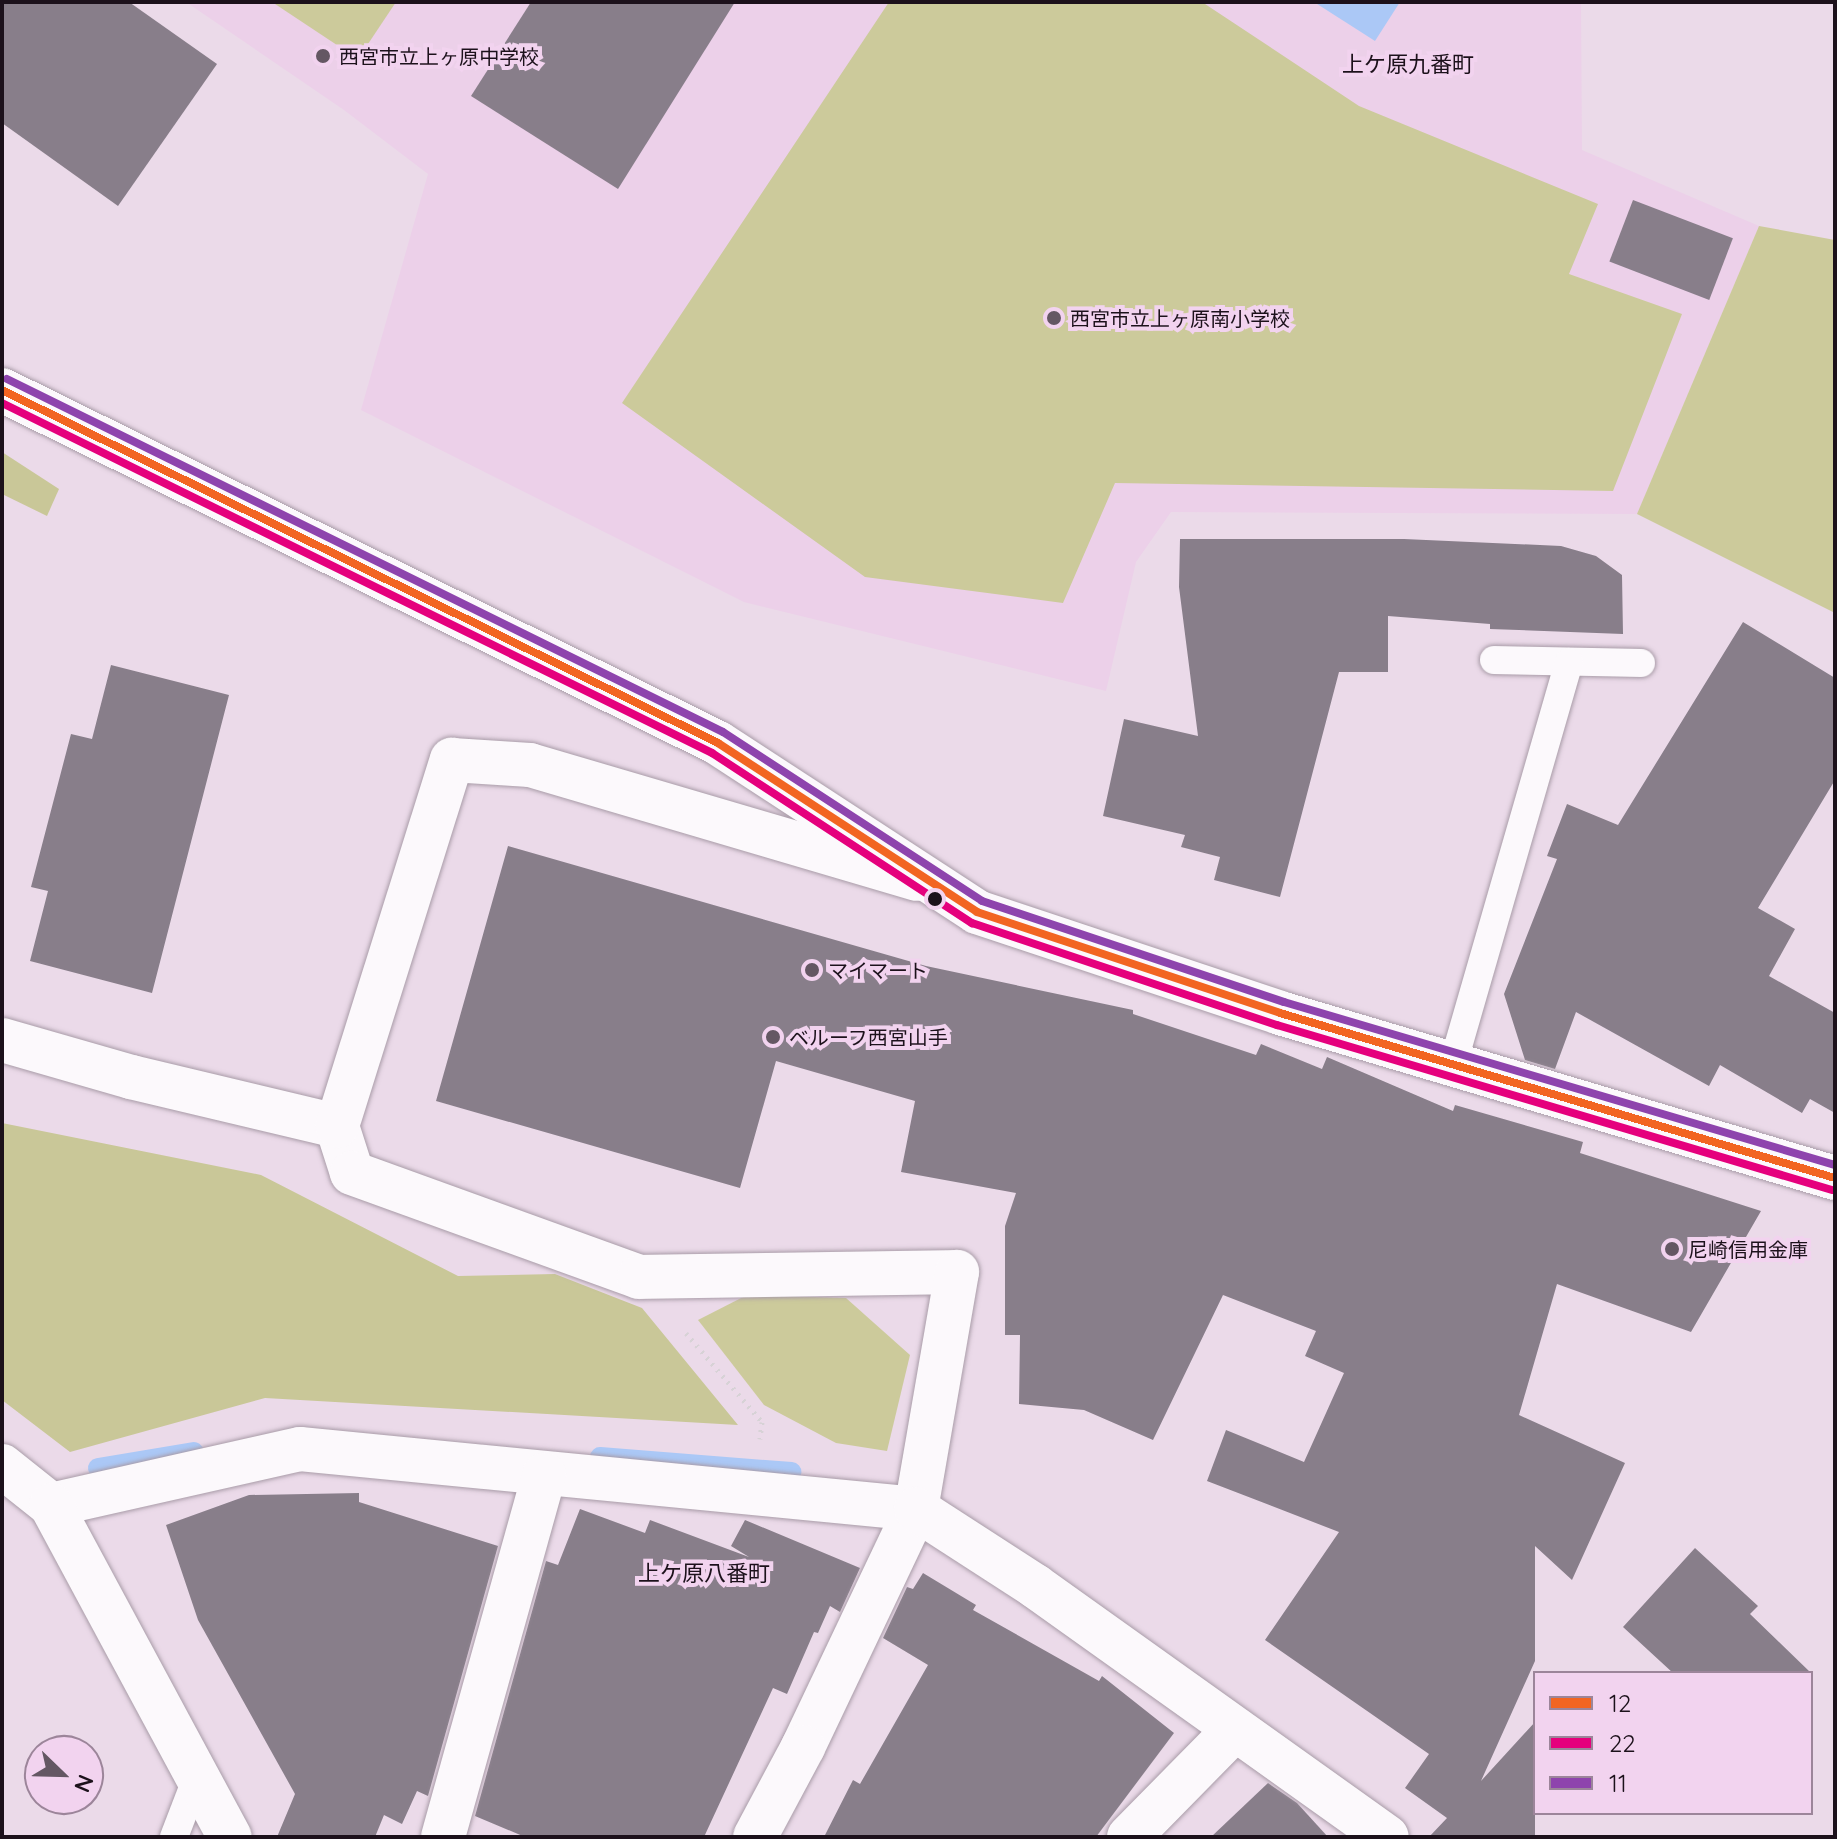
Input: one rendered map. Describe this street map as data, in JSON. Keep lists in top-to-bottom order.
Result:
{
  "districts": ["上ケ原九番町", "上ケ原八番町"],
  "places": [
    "西宮市立上ヶ原中学校",
    "西宮市立上ヶ原南小学校",
    "マイマート",
    "ベルーフ西宮山手",
    "尼崎信用金庫"
  ],
  "lines": ["transit line 11", "transit line 12", "transit line 22"],
  "legend": ["12", "22", "11"],
  "north": "bottom right"
}
